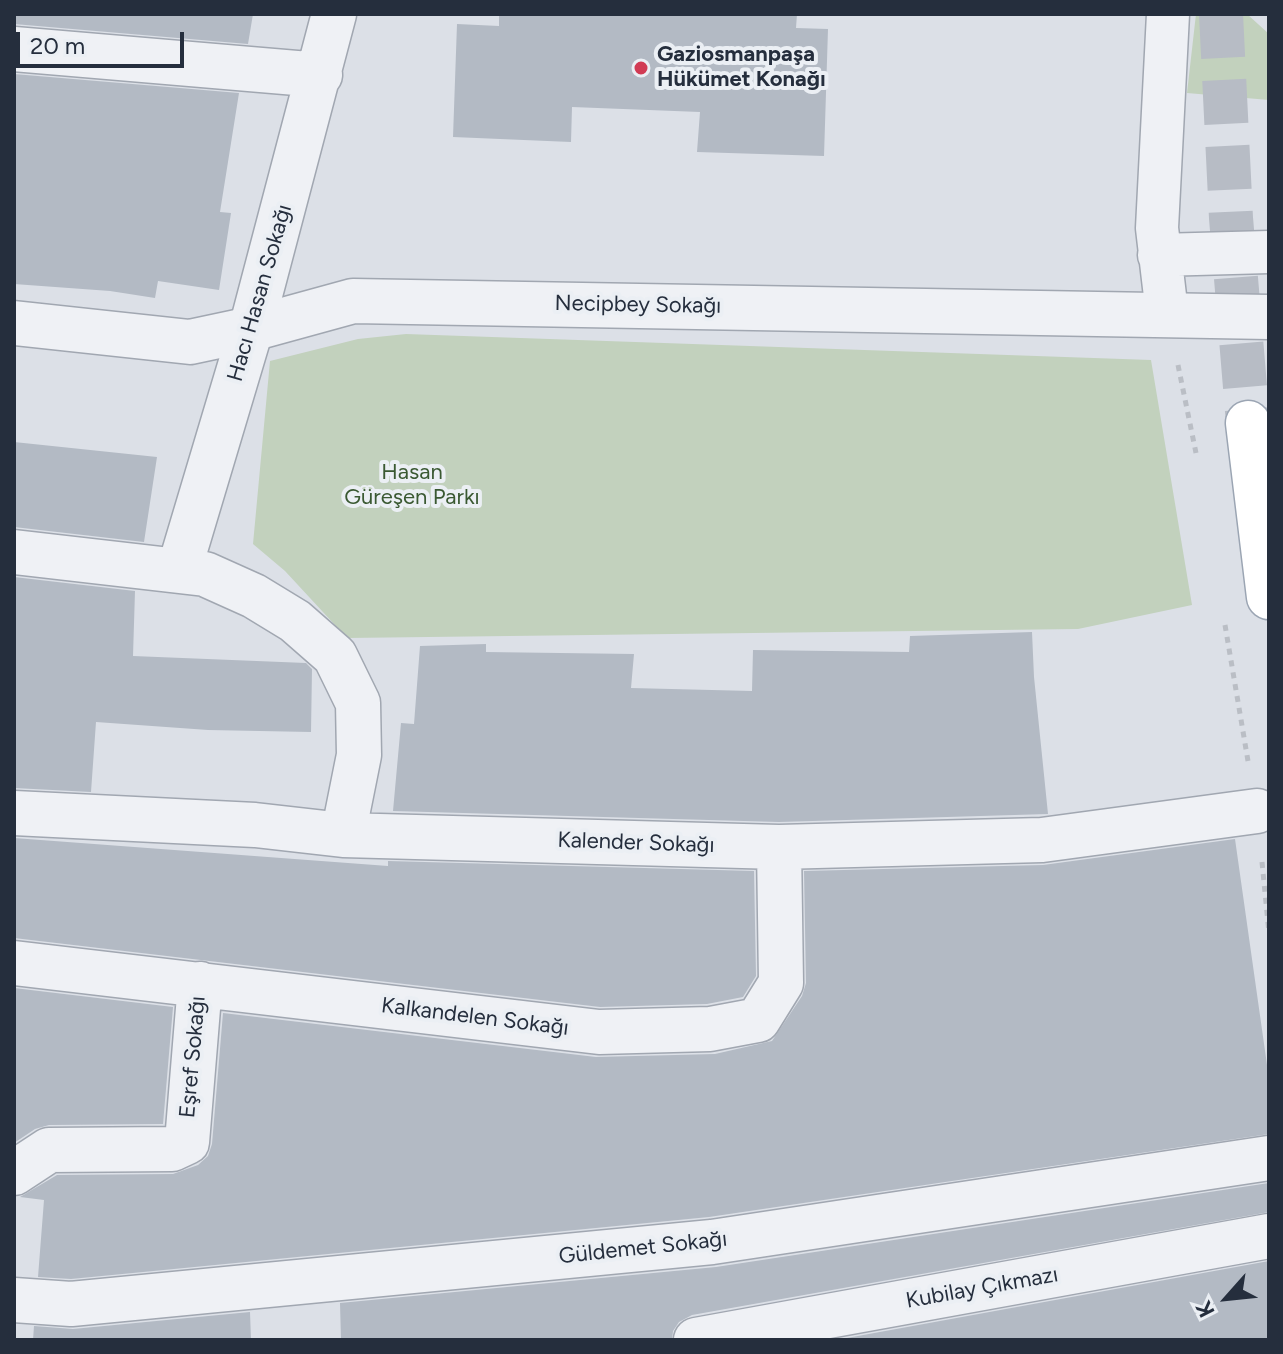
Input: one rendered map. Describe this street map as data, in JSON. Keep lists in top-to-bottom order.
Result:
{
  "streets": {
    "street": [
      "Hacı Hasan Sokağı",
      "Necipbey Sokağı",
      "Kalender Sokağı",
      "Kalkandelen Sokağı",
      "Eşref Sokağı",
      "Güldemet Sokağı",
      "Kubilay Çıkmazı"
    ]
  },
  "crossings": [
    ["Hacı Hasan Sokağı", "Necipbey Sokağı"],
    ["Kalender Sokağı", "Kalkandelen Sokağı"],
    ["Kalkandelen Sokağı", "Eşref Sokağı"]
  ],
  "parks": ["Hasan Güreşen Parkı"],
  "places": ["Gaziosmanpaşa Hükümet Konağı"],
  "scale_bar": "20 m",
  "north": "bottom left"
}
